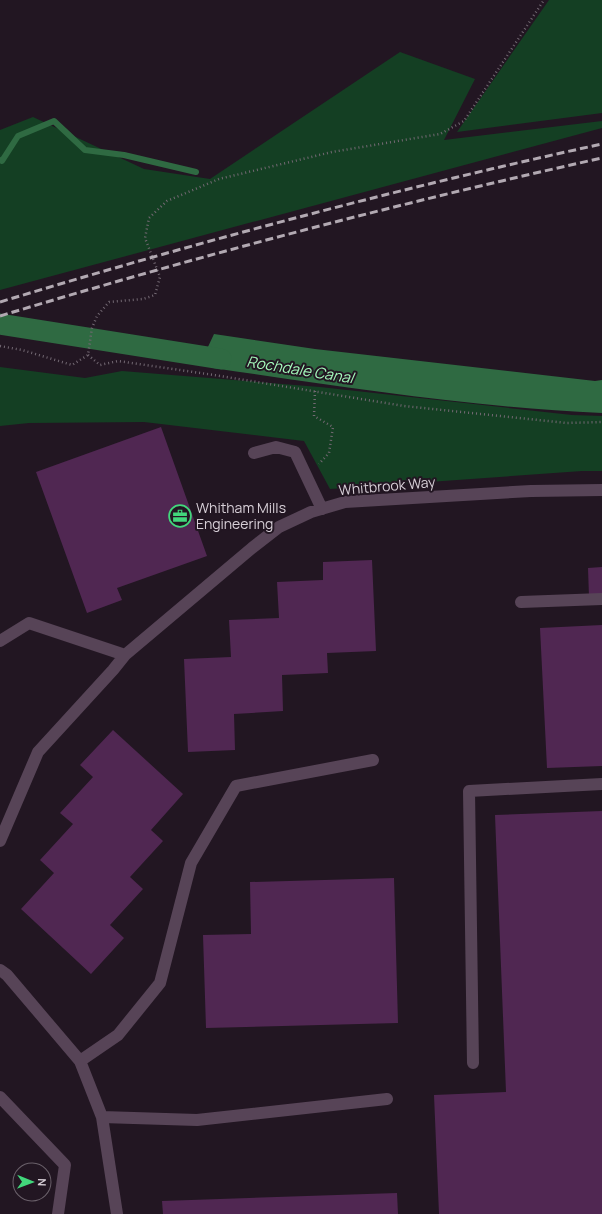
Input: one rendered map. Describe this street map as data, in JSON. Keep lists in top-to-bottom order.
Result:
{
  "streets": {
    "street": ["Whitbrook Way"]
  },
  "water": ["Rochdale Canal"],
  "places": {
    "office": ["Whitham Mills Engineering"]
  },
  "north": "right"
}
